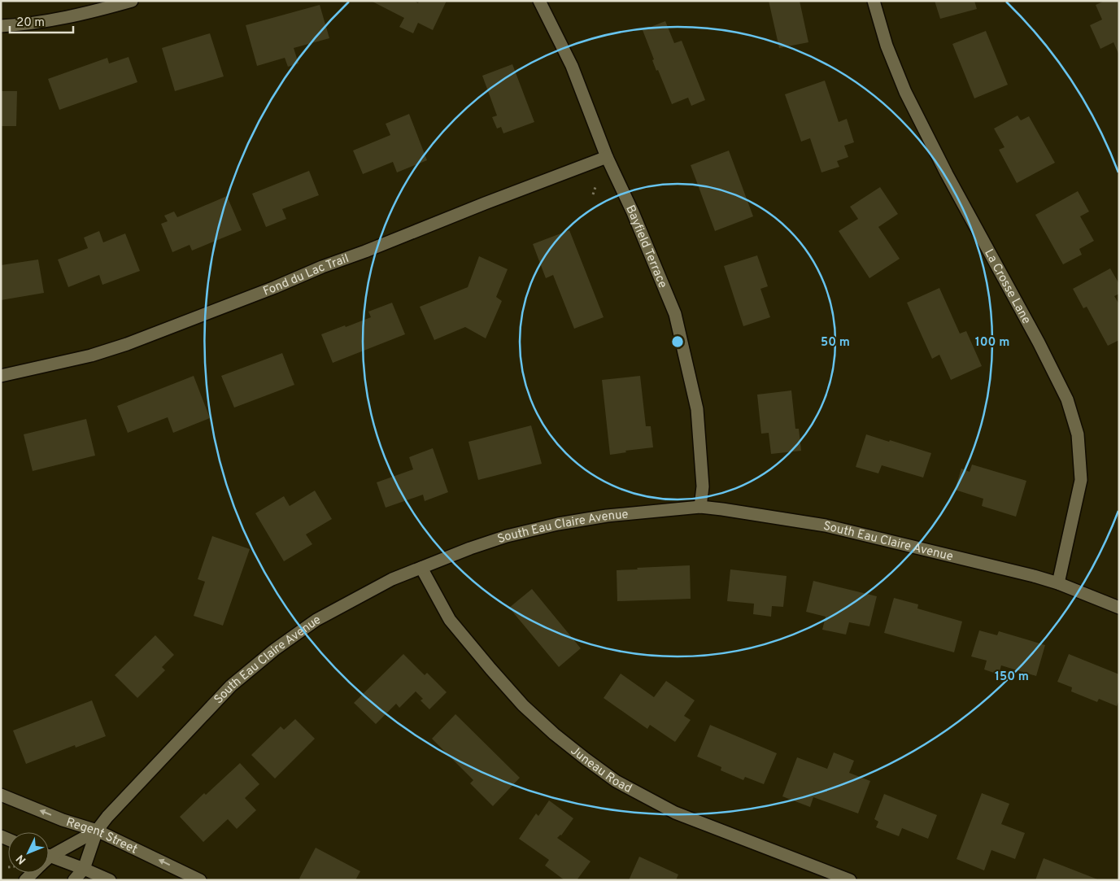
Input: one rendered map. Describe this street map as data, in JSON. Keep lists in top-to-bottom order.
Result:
{
  "streets": {
    "street": [
      "Bayfield Terrace",
      "Fond du Lac Trail",
      "La Crosse Lane",
      "South Eau Claire Avenue",
      "Juneau Road",
      "Regent Street"
    ]
  },
  "crossings": [
    ["Bayfield Terrace", "Fond du Lac Trail"],
    ["Bayfield Terrace", "South Eau Claire Avenue"],
    ["La Crosse Lane", "South Eau Claire Avenue"],
    ["South Eau Claire Avenue", "Juneau Road"],
    ["South Eau Claire Avenue", "Regent Street"]
  ],
  "scale_bar": "20 m",
  "north": "bottom left",
  "rings": ["50 m", "100 m", "150 m"]
}
